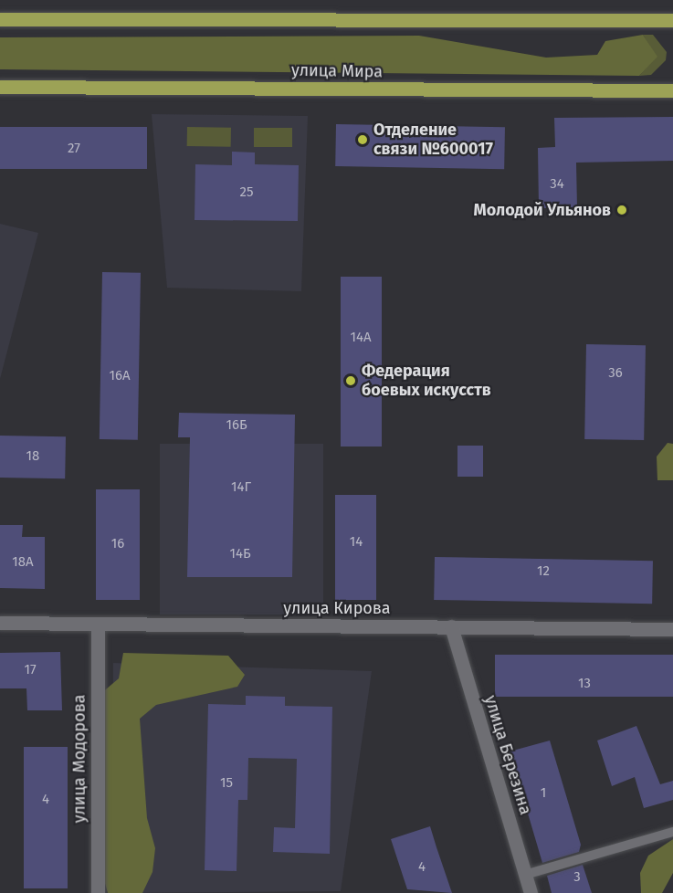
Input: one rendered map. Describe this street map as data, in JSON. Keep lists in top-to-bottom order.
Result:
{
  "streets": {
    "main road": ["улица Мира"],
    "street": ["улица Кирова", "улица Березина", "улица Модорова"]
  },
  "crossings": [
    ["улица Кирова", "улица Березина"],
    ["улица Кирова", "улица Модорова"]
  ],
  "places": ["Отделение связи №600017", "Молодой Ульянов", "Федерация боевых искусств"],
  "house_numbers": [
    "27",
    "34",
    "25",
    "14А",
    "36",
    "16А",
    "16Б",
    "18",
    "14Г",
    "14",
    "16",
    "14Б",
    "18А",
    "12",
    "17",
    "13",
    "15",
    "1",
    "4",
    "4",
    "3"
  ]
}
